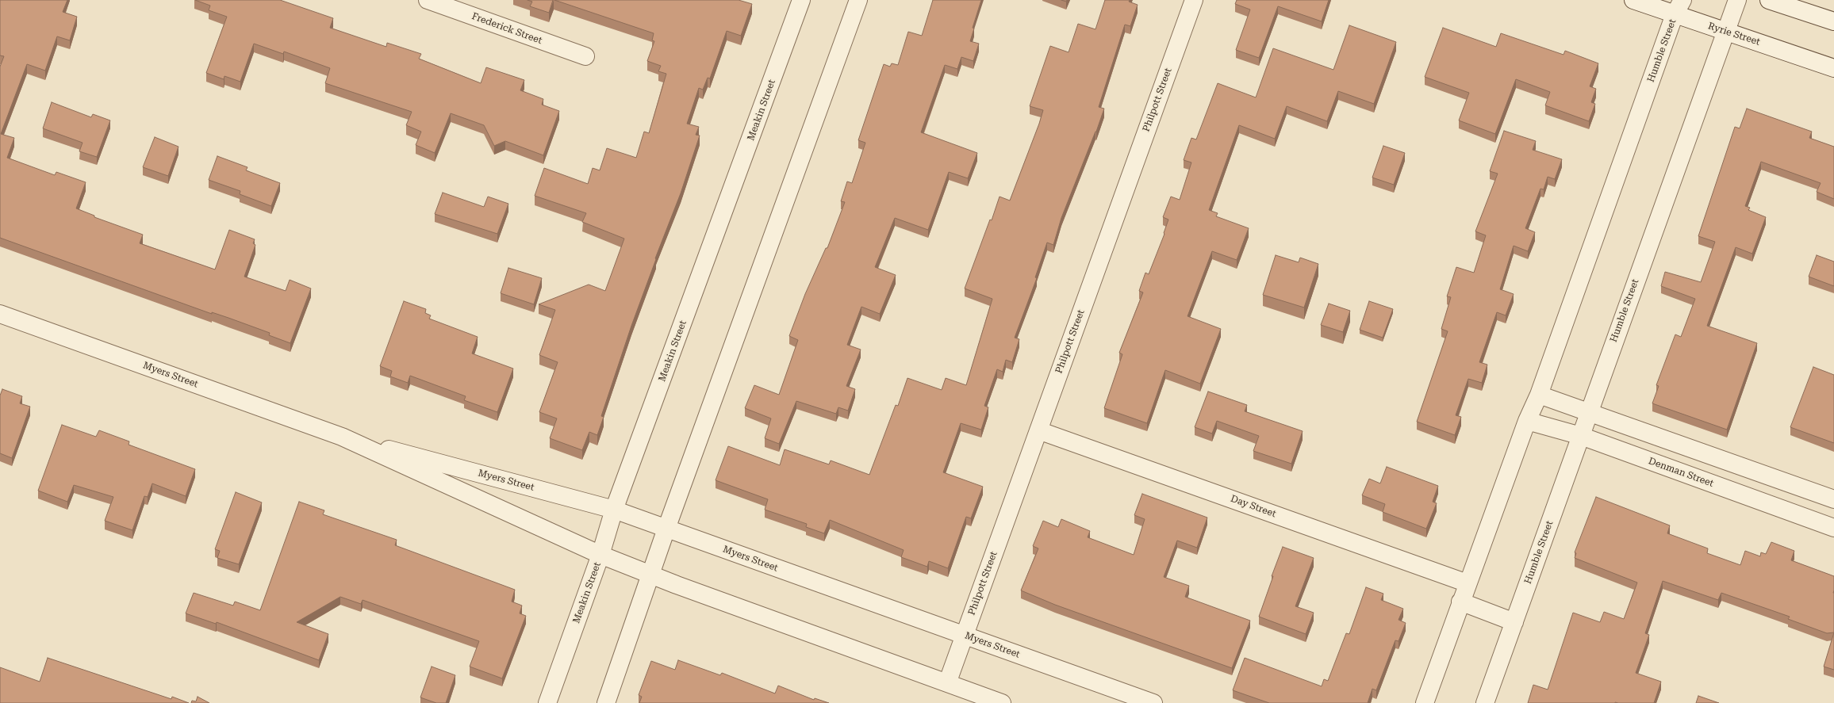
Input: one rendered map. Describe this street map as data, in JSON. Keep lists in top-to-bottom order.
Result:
{
  "streets": {
    "street": [
      "Frederick Street",
      "Ryrie Street",
      "Humble Street",
      "Philpott Street",
      "Meakin Street",
      "Myers Street",
      "Denman Street",
      "Day Street"
    ]
  },
  "crossings": [
    ["Ryrie Street", "Humble Street"],
    ["Humble Street", "Denman Street"],
    ["Humble Street", "Day Street"],
    ["Philpott Street", "Myers Street"],
    ["Philpott Street", "Day Street"],
    ["Meakin Street", "Myers Street"]
  ]
}
